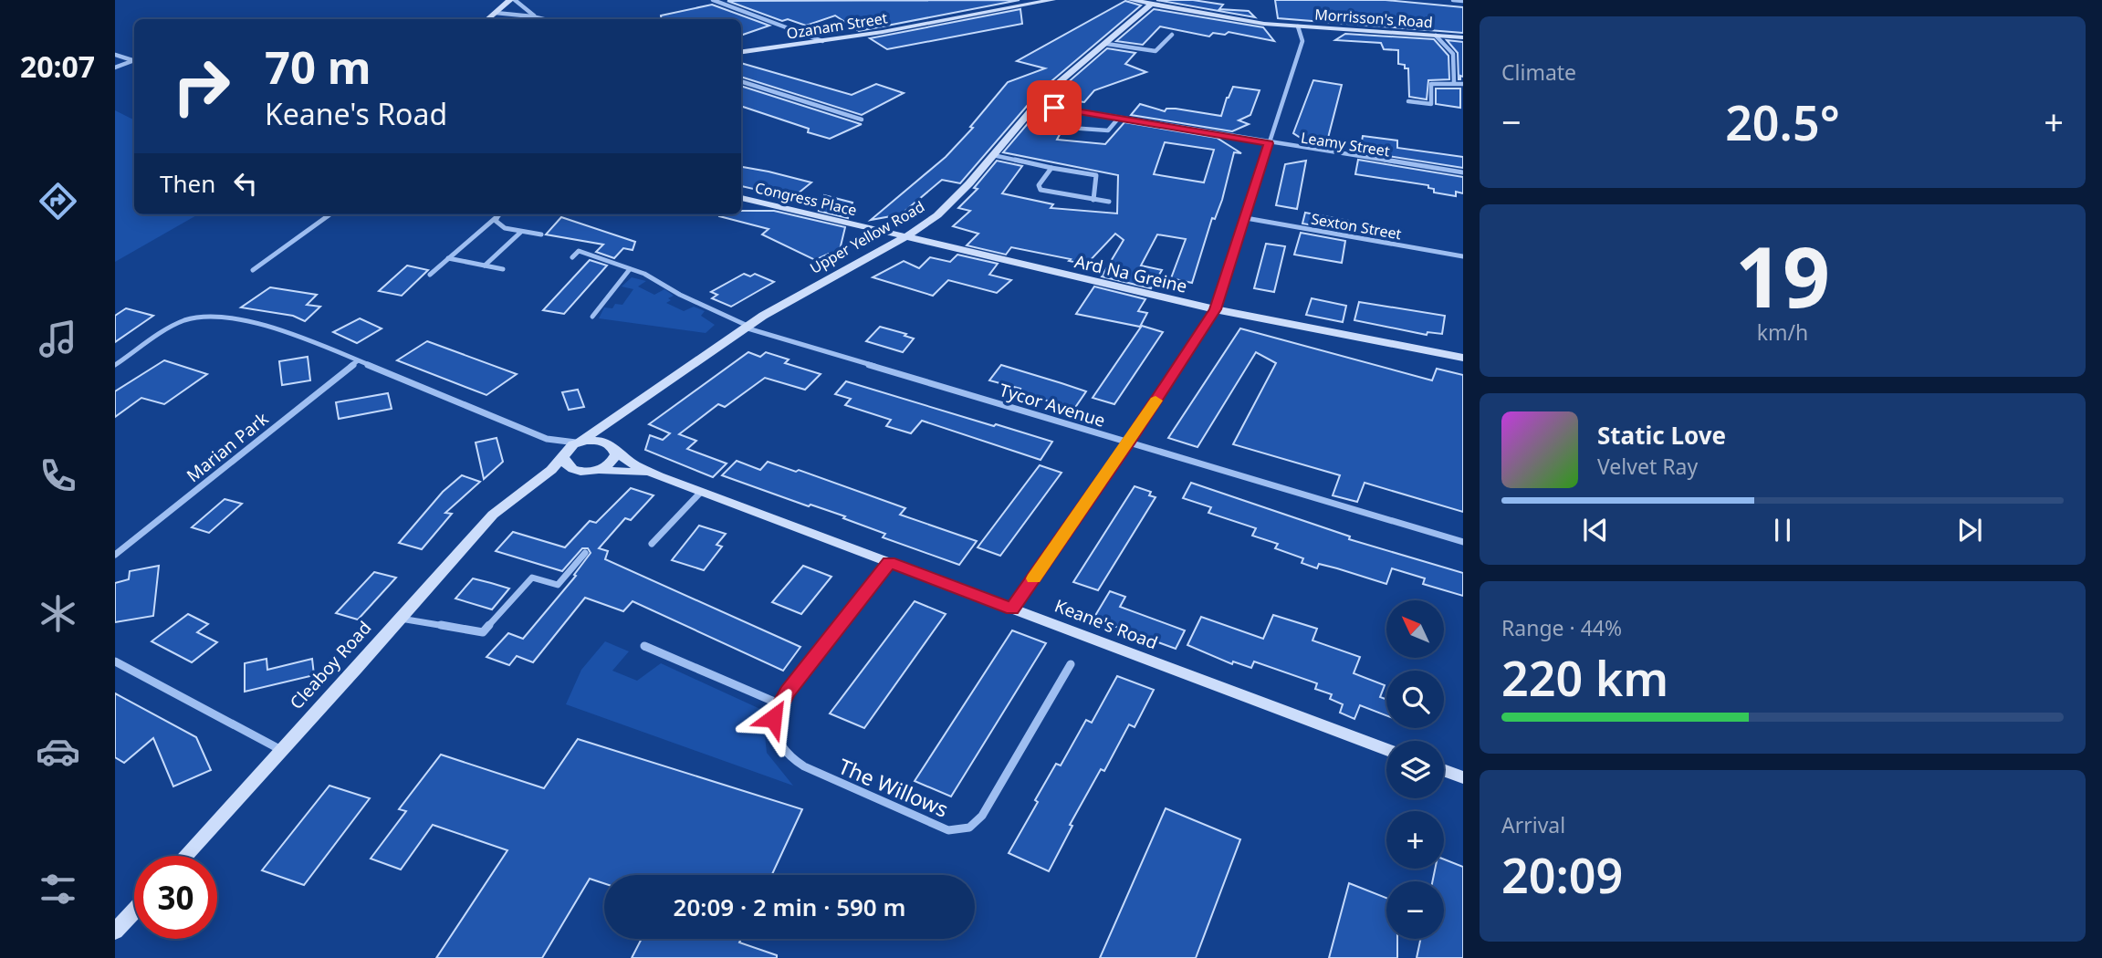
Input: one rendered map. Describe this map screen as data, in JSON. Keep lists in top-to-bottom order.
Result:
{
  "streets": {
    "street": [
      "Morrisson's Road",
      "Ozanam Street",
      "Leamy Street",
      "Congress Place",
      "Sexton Street",
      "Upper Yellow Road",
      "Ard Na Greine",
      "Tycor Avenue",
      "Marian Park",
      "Keane's Road",
      "Cleaboy Road",
      "The Willows"
    ]
  },
  "crossings": [
    ["Morrisson's Road", "Upper Yellow Road"],
    ["Leamy Street", "Upper Yellow Road"],
    ["Congress Place", "Upper Yellow Road"],
    ["Congress Place", "Ard Na Greine"],
    ["Upper Yellow Road", "Ard Na Greine"],
    ["Upper Yellow Road", "Tycor Avenue"],
    ["Upper Yellow Road", "Keane's Road"],
    ["Upper Yellow Road", "Cleaboy Road"],
    ["Keane's Road", "Cleaboy Road"]
  ],
  "north": "top left",
  "page": {
    "tabs": "20:07",
    "tile": [
      "Climate",
      ["19", "km/h"],
      ["Range · 44%", "220 km"],
      ["Arrival", "20:09"]
    ],
    "turn": ["70 m", "Keane's Road"],
    "heat": ["−", "20.5°", "+"],
    "then": "Then",
    "song": ["Static Love", "Velvet Ray"],
    "map_buttons": ["+", "−"],
    "limit": "30",
    "trip": "20:09 · 2 min · 590 m"
  }
}
